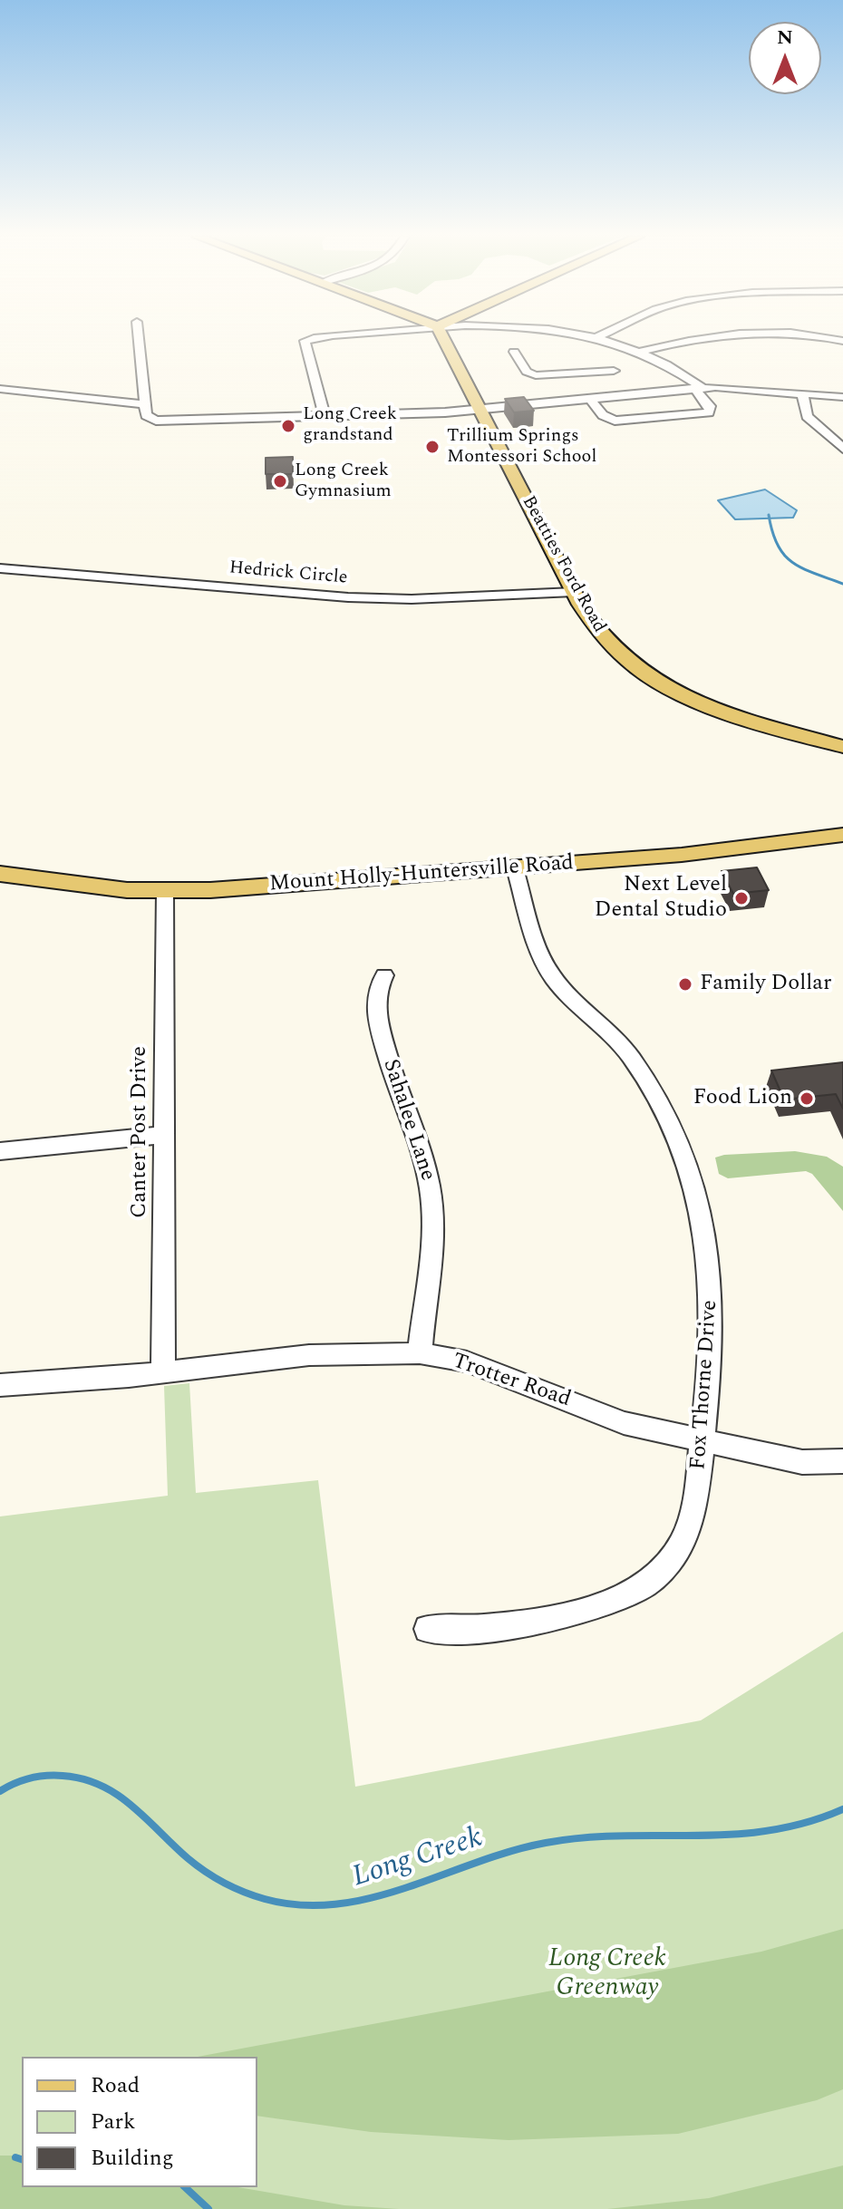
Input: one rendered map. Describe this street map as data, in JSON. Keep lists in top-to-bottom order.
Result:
{
  "streets": {
    "main road": ["Beatties Ford Road", "Mount Holly-Huntersville Road"],
    "street": [
      "Hedrick Circle",
      "Sahalee Lane",
      "Canter Post Drive",
      "Trotter Road",
      "Fox Thorne Drive"
    ]
  },
  "crossings": [
    ["Beatties Ford Road", "Hedrick Circle"],
    ["Mount Holly-Huntersville Road", "Canter Post Drive"],
    ["Mount Holly-Huntersville Road", "Fox Thorne Drive"],
    ["Sahalee Lane", "Trotter Road"],
    ["Canter Post Drive", "Trotter Road"],
    ["Trotter Road", "Fox Thorne Drive"]
  ],
  "water": ["Long Creek"],
  "parks": ["Long Creek Greenway"],
  "places": [
    "Long Creek grandstand",
    "Trillium Springs Montessori School",
    "Long Creek Gymnasium",
    "Next Level Dental Studio",
    "Family Dollar",
    "Food Lion"
  ],
  "legend": ["Road", "Park", "Building"],
  "north": "top"
}
